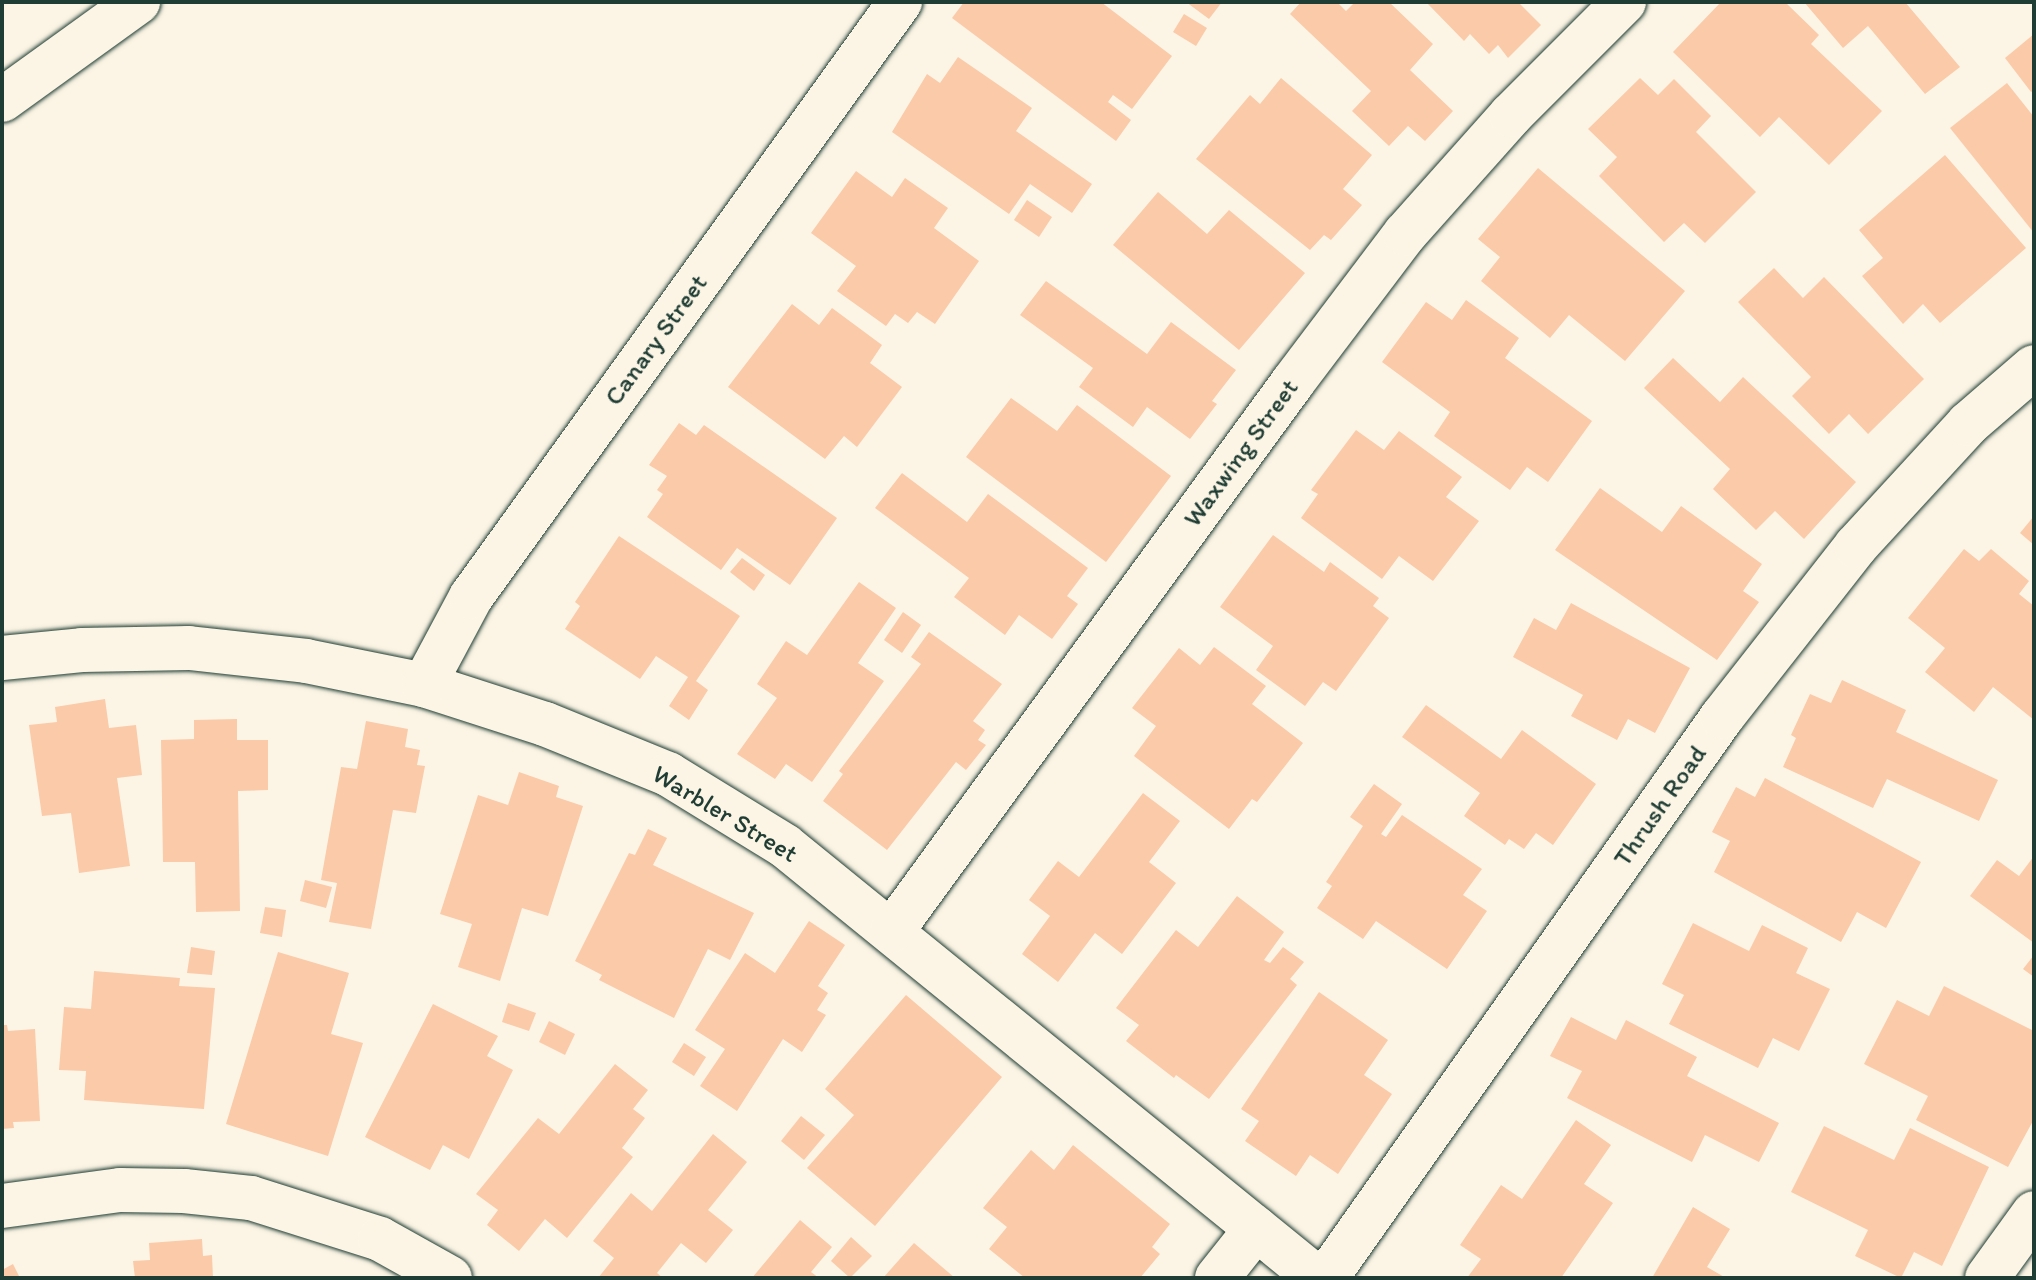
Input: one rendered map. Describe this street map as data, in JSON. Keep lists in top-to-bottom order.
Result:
{
  "streets": {
    "street": [
      "Canary Street",
      "Waxwing Street",
      "Thrush Road",
      "Warbler Street"
    ]
  },
  "crossings": [
    ["Canary Street", "Warbler Street"],
    ["Waxwing Street", "Warbler Street"]
  ]
}
